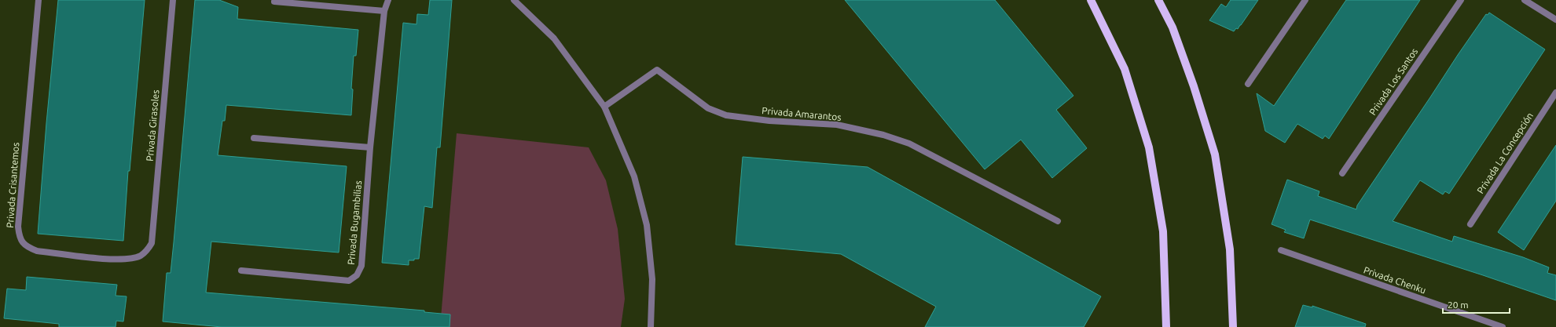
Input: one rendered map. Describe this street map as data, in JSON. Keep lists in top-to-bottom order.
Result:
{
  "streets": {
    "street": [
      "Privada Los Santos",
      "Privada Amarantos",
      "Privada Girasoles",
      "Privada La Concepción",
      "Privada Crisantemos",
      "Privada Bugambilias",
      "Privada Chenku"
    ]
  },
  "crossings": [
    ["Privada Girasoles", "Privada Crisantemos"]
  ],
  "scale_bar": "20 m"
}
